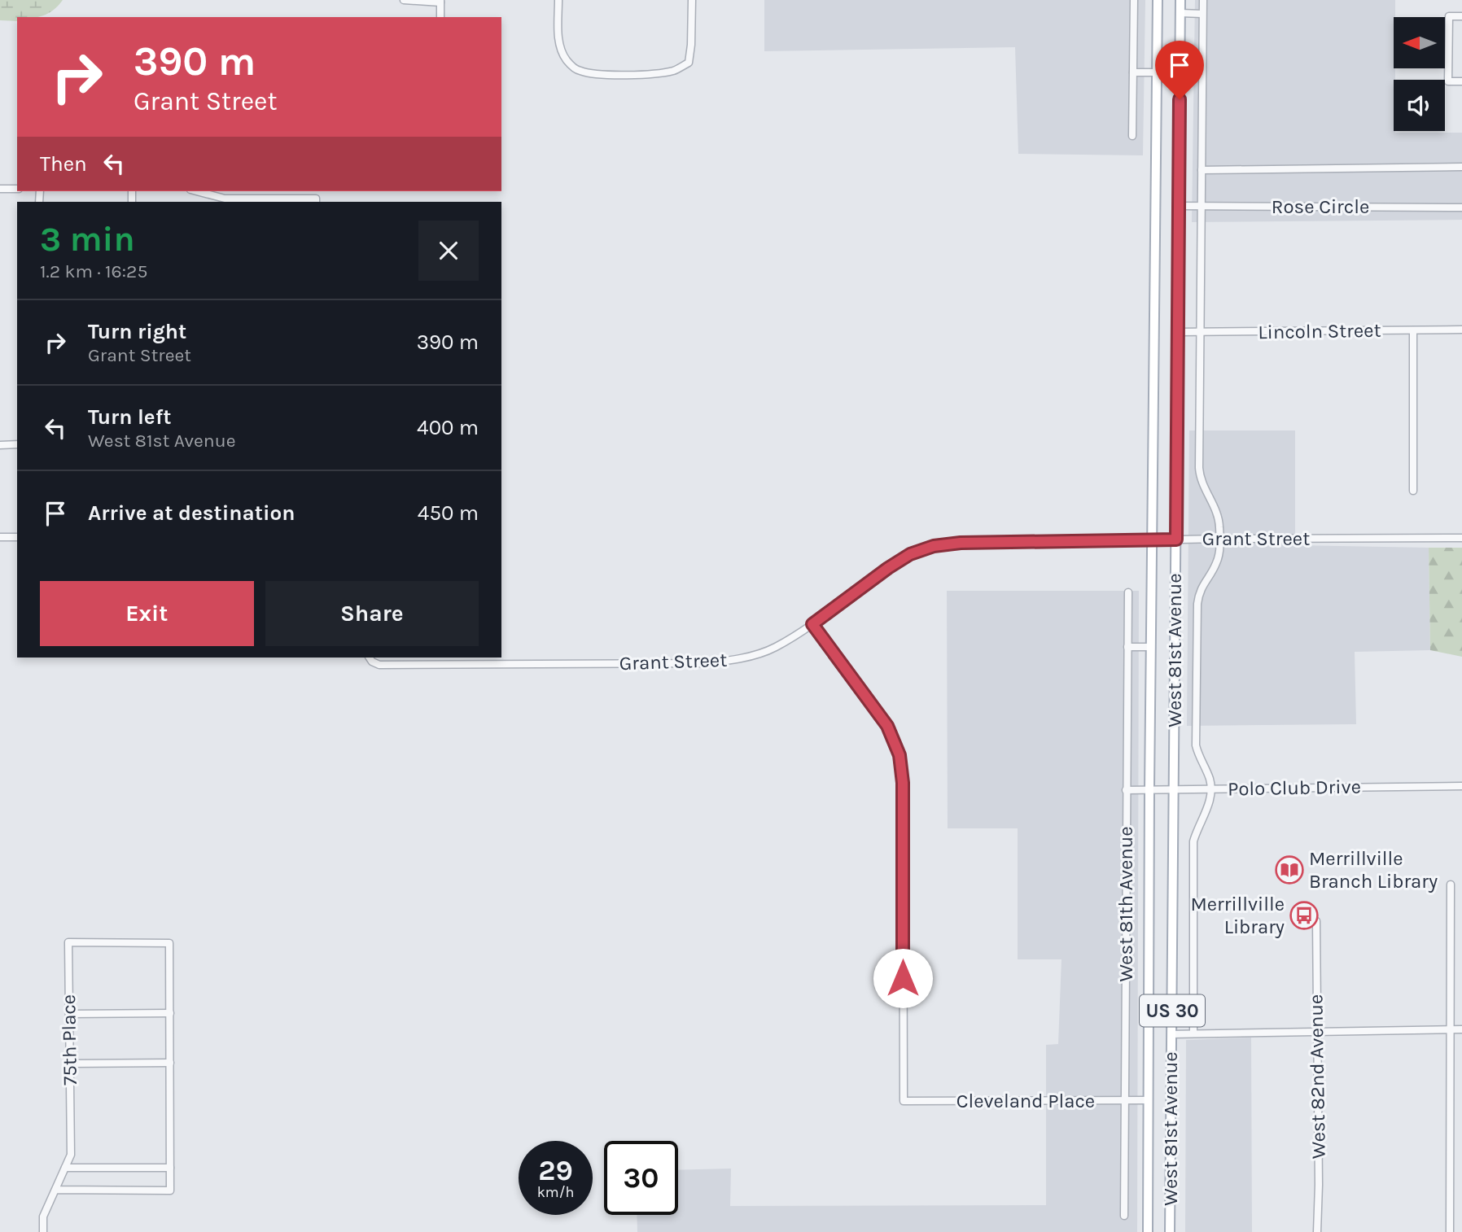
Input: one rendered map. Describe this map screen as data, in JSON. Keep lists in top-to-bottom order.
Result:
{
  "streets": {
    "main road": ["West 81st Avenue", "US 30"],
    "street": [
      "Rose Circle",
      "Lincoln Street",
      "Grant Street",
      "Polo Club Drive",
      "West 81th Avenue",
      "75th Place",
      "West 82nd Avenue",
      "Cleveland Place"
    ]
  },
  "crossings": [
    ["Rose Circle", "West 81st Avenue"],
    ["Lincoln Street", "West 81st Avenue"],
    ["Grant Street", "West 81st Avenue"],
    ["Grant Street", "Cleveland Place"],
    ["West 81st Avenue", "Polo Club Drive"],
    ["West 81st Avenue", "Cleveland Place"],
    ["Polo Club Drive", "West 81th Avenue"],
    ["West 81th Avenue", "Cleveland Place"]
  ],
  "places": {
    "library": ["Merrillville Branch Library"],
    "bus stop": ["Merrillville Library"]
  },
  "north": "left",
  "page": {
    "turn": ["390 m", "Grant Street"],
    "then": "Then",
    "heading": ["3 min", "1.2 km · 16:25"],
    "list": [
      {
        "name": "Turn right",
        "note": "Grant Street",
        "value": "390 m"
      },
      {
        "name": "Turn left",
        "note": "West 81st Avenue",
        "value": "400 m"
      },
      {
        "name": "Arrive at destination",
        "value": "450 m"
      }
    ],
    "buttons": ["Exit", "Share"],
    "speed": "29 km/h",
    "limit": "30"
  }
}
